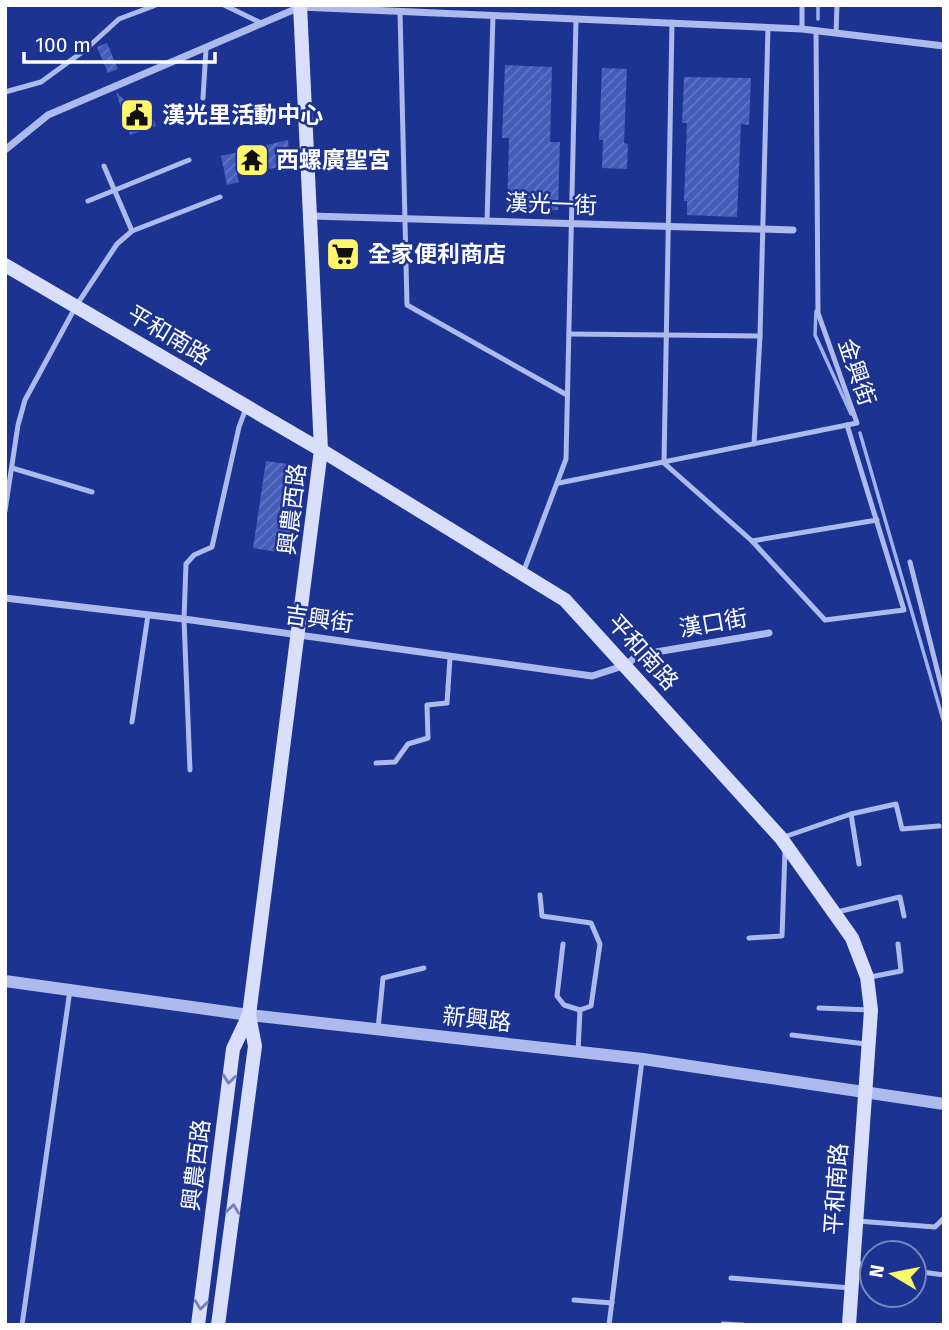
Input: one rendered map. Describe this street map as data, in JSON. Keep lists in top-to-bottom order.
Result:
{
  "streets": {
    "main road": ["平和南路", "興農西路"],
    "street": [
      "漢光一街",
      "吉興街",
      "漢口街",
      "新興路"
    ],
    "lane": ["金興街"]
  },
  "crossings": [
    ["漢光一街", "興農西路"],
    ["平和南路", "興農西路"],
    ["平和南路", "吉興街"],
    ["平和南路", "漢口街"],
    ["平和南路", "新興路"],
    ["興農西路", "吉興街"],
    ["興農西路", "新興路"],
    ["吉興街", "漢口街"]
  ],
  "places": {
    "public building": ["漢光里活動中心"],
    "temple": ["西螺廣聖宮"],
    "supermarket": ["全家便利商店"]
  },
  "scale_bar": "100 m",
  "north": "left"
}
